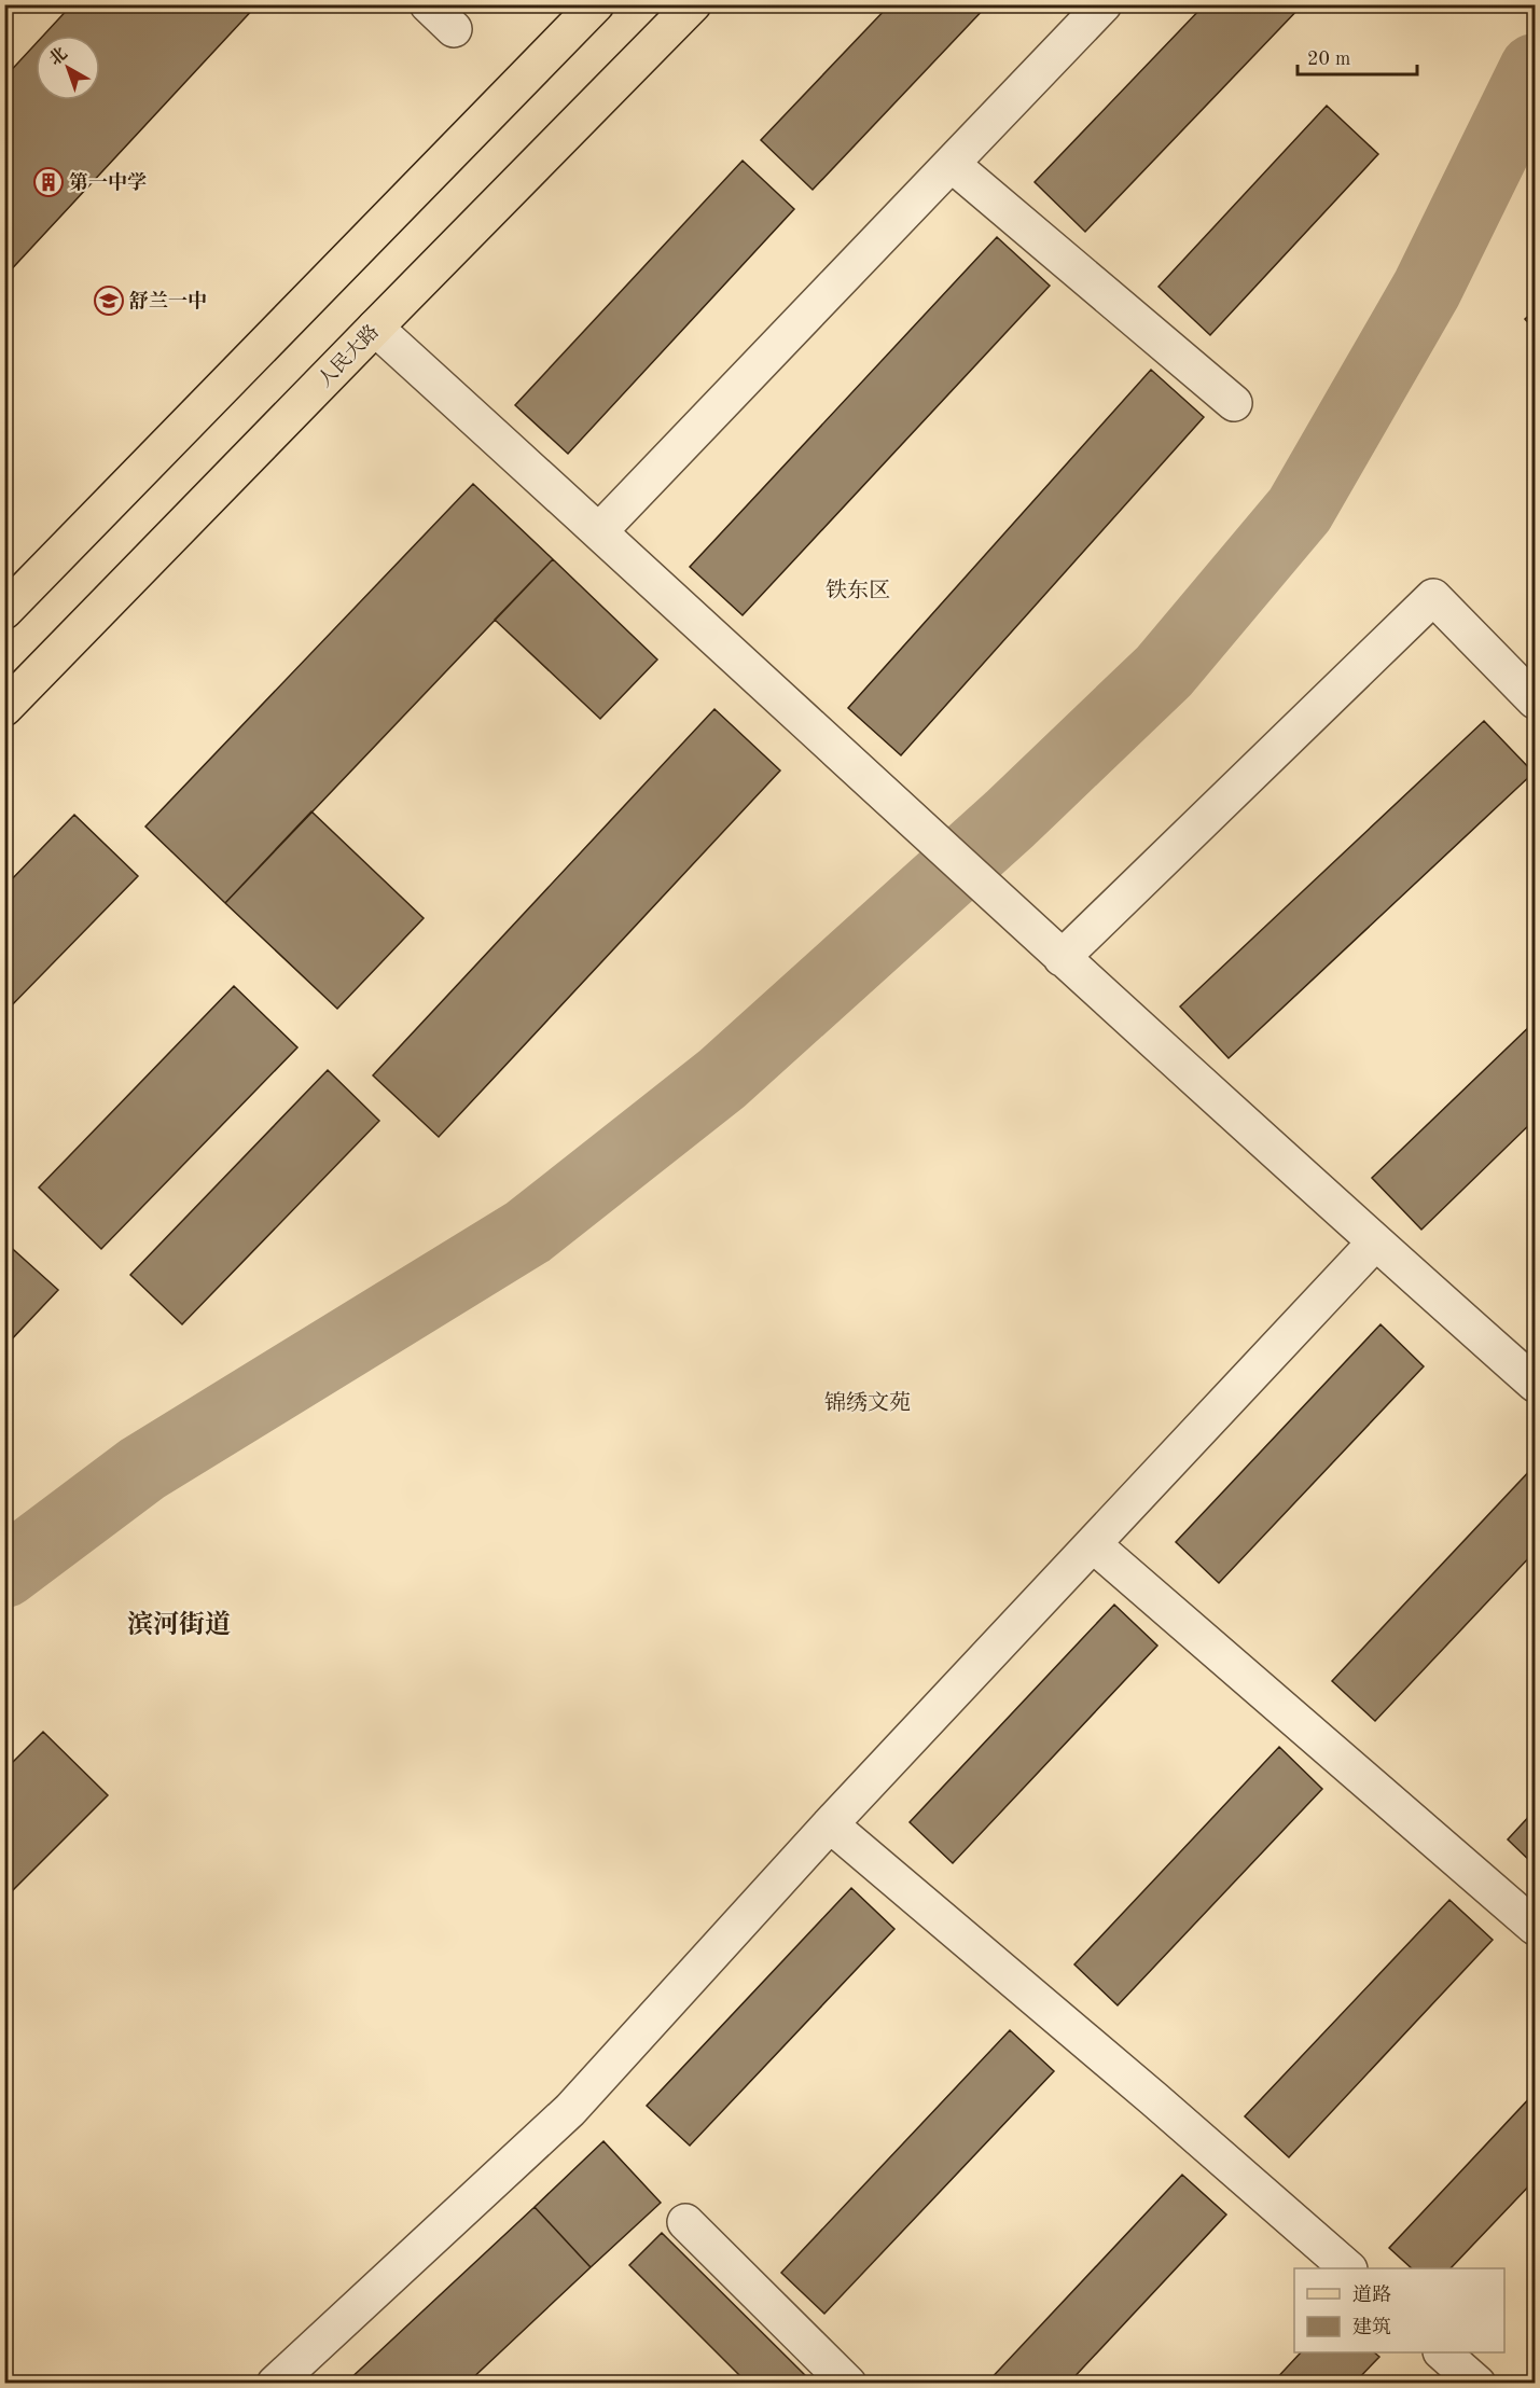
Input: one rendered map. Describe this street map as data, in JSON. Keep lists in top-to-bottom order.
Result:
{
  "streets": {
    "main road": ["人民大路"]
  },
  "districts": ["铁东区", "锦绣文苑", "滨河街道"],
  "places": {
    "building": ["第一中学"],
    "school or university": ["舒兰一中"]
  },
  "legend": ["道路", "建筑"],
  "scale_bar": "20 m",
  "north": "top left"
}
